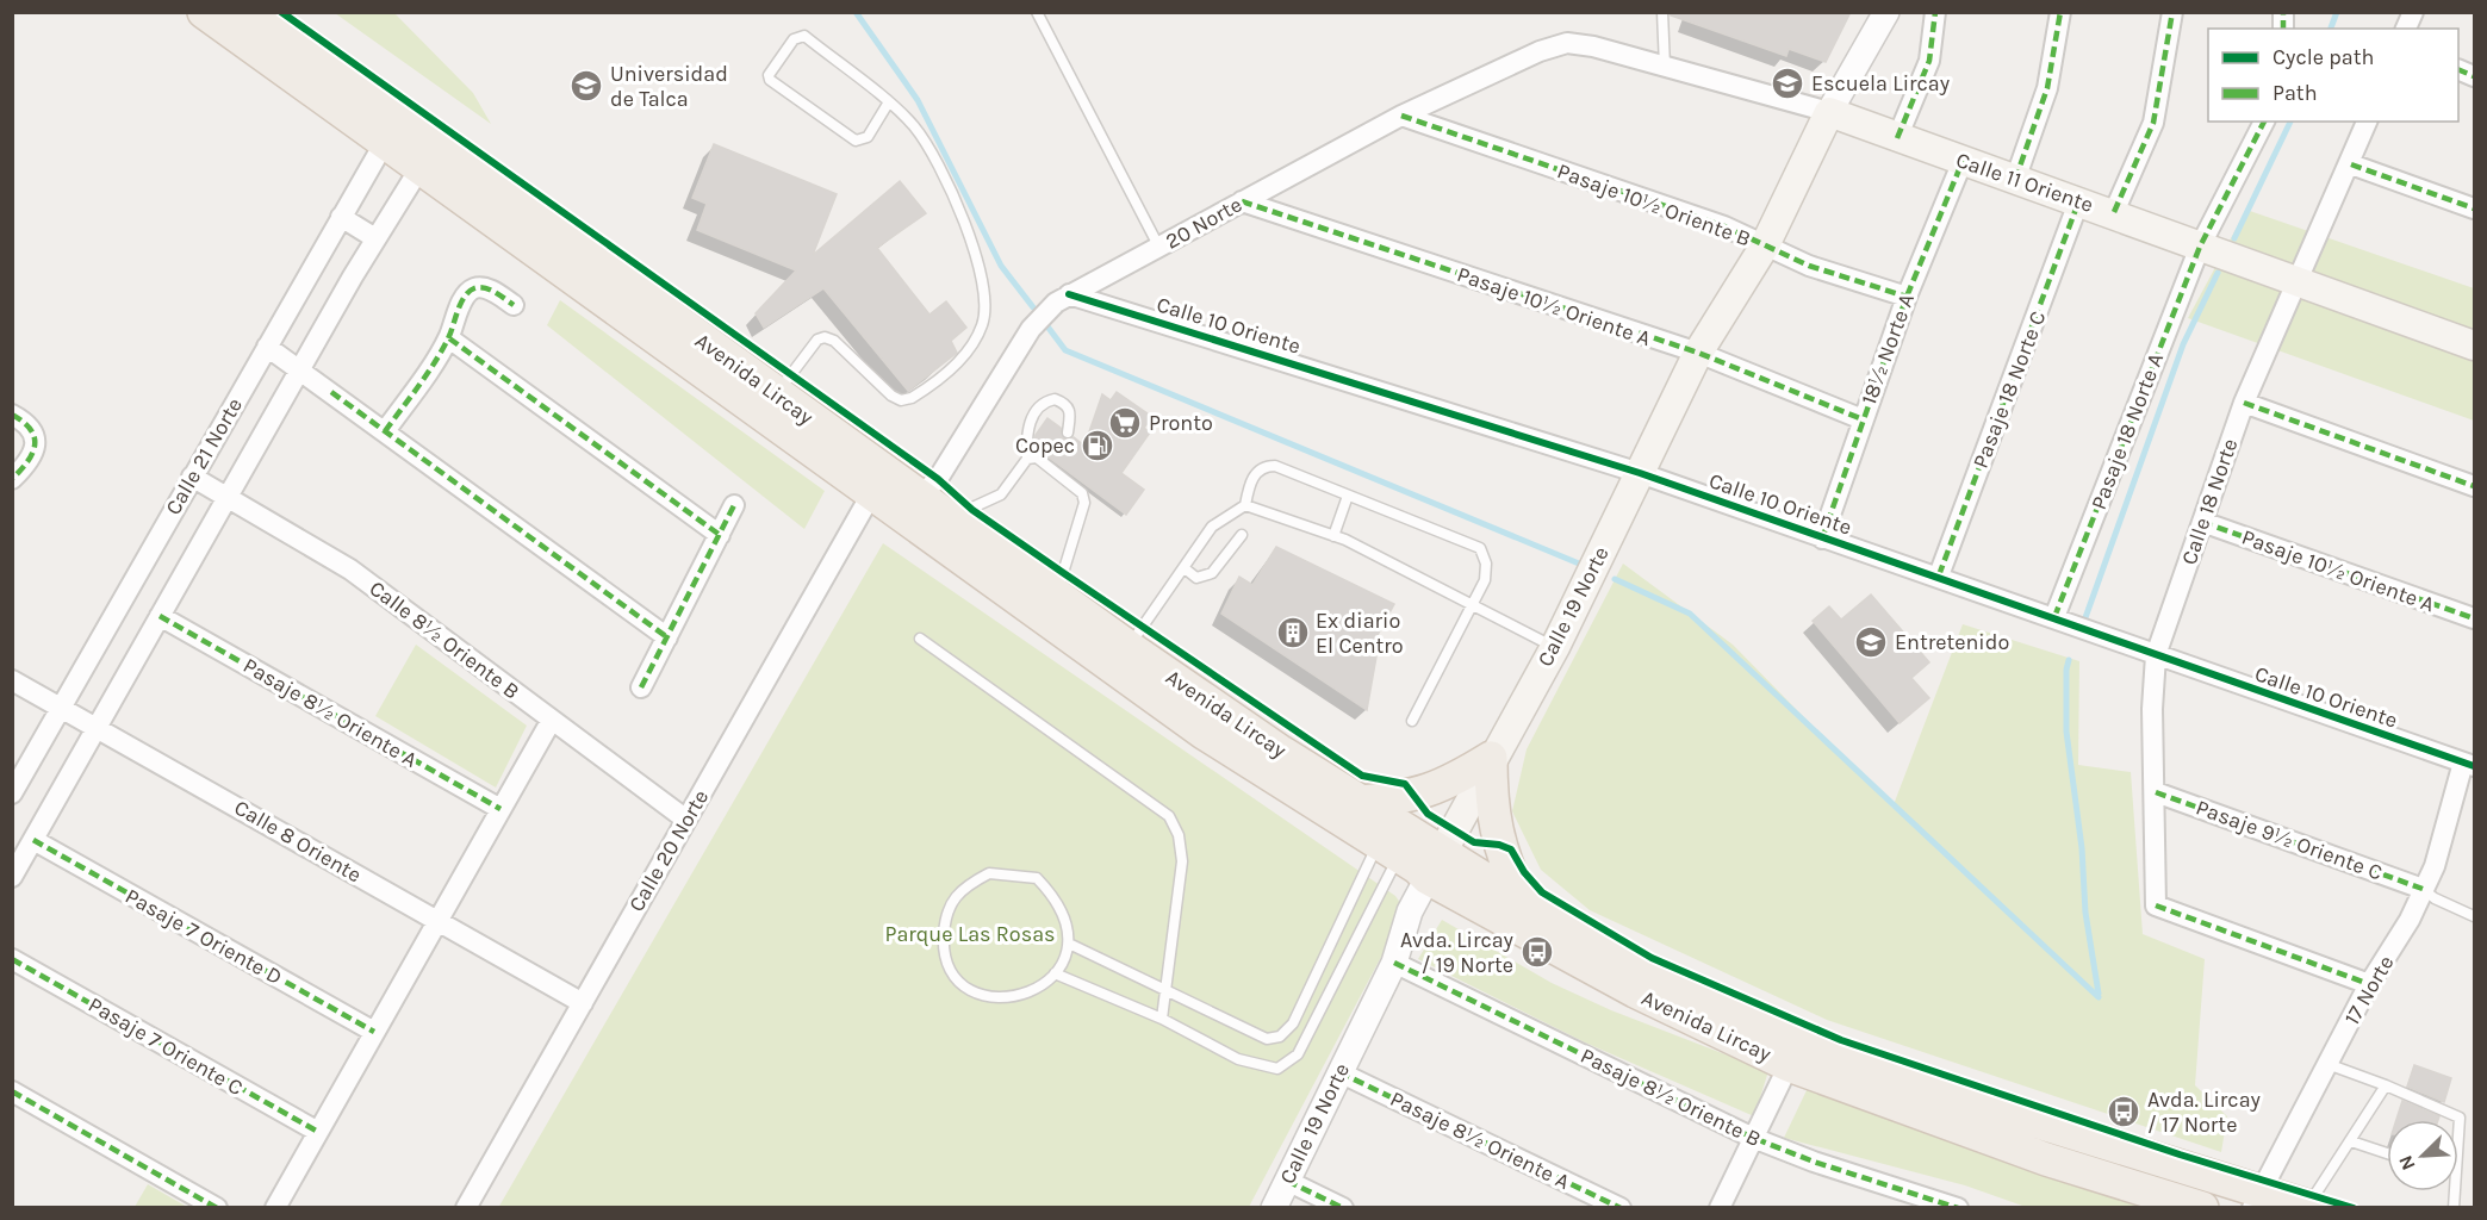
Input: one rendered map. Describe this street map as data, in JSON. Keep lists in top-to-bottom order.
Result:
{
  "streets": {
    "main road": ["Calle 11 Oriente", "Avenida Lircay", "Calle 19 Norte"],
    "street": [
      "Pasaje 10½ Oriente B",
      "20 Norte",
      "Pasaje 10½ Oriente A",
      "Calle 10 Oriente",
      "18½ Norte A",
      "Pasaje 18 Norte C",
      "Pasaje 18 Norte A",
      "Calle 21 Norte",
      "Calle 18 Norte",
      "Calle 8½ Oriente B",
      "Pasaje 8½ Oriente A",
      "Pasaje 9½ Oriente C",
      "Calle 8 Oriente",
      "Calle 20 Norte",
      "Pasaje 7 Oriente D",
      "17 Norte",
      "Pasaje 7 Oriente C",
      "Pasaje 8½ Oriente B"
    ]
  },
  "crossings": [
    ["Calle 11 Oriente", "20 Norte"],
    ["Calle 11 Oriente", "18½ Norte A"],
    ["Calle 11 Oriente", "Pasaje 18 Norte C"],
    ["Calle 11 Oriente", "Pasaje 18 Norte A"],
    ["Calle 11 Oriente", "Calle 18 Norte"],
    ["Calle 11 Oriente", "Calle 19 Norte"],
    ["Pasaje 10½ Oriente B", "20 Norte"],
    ["Pasaje 10½ Oriente B", "18½ Norte A"],
    ["Pasaje 10½ Oriente B", "Calle 19 Norte"],
    ["20 Norte", "Pasaje 10½ Oriente A"],
    ["20 Norte", "Calle 10 Oriente"],
    ["20 Norte", "Avenida Lircay"],
    ["Pasaje 10½ Oriente A", "18½ Norte A"],
    ["Pasaje 10½ Oriente A", "Calle 18 Norte"],
    ["Pasaje 10½ Oriente A", "Calle 19 Norte"],
    ["Calle 10 Oriente", "18½ Norte A"],
    ["Calle 10 Oriente", "Pasaje 18 Norte C"],
    ["Calle 10 Oriente", "Pasaje 18 Norte A"],
    ["Calle 10 Oriente", "Calle 18 Norte"],
    ["Calle 10 Oriente", "Calle 19 Norte"],
    ["Calle 10 Oriente", "17 Norte"],
    ["Avenida Lircay", "Calle 21 Norte"],
    ["Avenida Lircay", "Calle 19 Norte"],
    ["Avenida Lircay", "Calle 20 Norte"],
    ["Avenida Lircay", "17 Norte"],
    ["Calle 21 Norte", "Calle 8½ Oriente B"],
    ["Calle 21 Norte", "Pasaje 8½ Oriente A"],
    ["Calle 21 Norte", "Calle 8 Oriente"],
    ["Calle 21 Norte", "Pasaje 7 Oriente D"],
    ["Calle 18 Norte", "Pasaje 9½ Oriente C"],
    ["Calle 18 Norte", "17 Norte"],
    ["Calle 19 Norte", "Pasaje 8½ Oriente A"],
    ["Calle 19 Norte", "Pasaje 8½ Oriente B"],
    ["Calle 8½ Oriente B", "Calle 20 Norte"],
    ["Pasaje 9½ Oriente C", "17 Norte"],
    ["Calle 8 Oriente", "Calle 20 Norte"]
  ],
  "parks": ["Parque Las Rosas"],
  "places": {
    "school or university": ["Escuela Lircay", "Universidad de Talca", "Entretenido"],
    "supermarket": ["Pronto"],
    "fuel station": ["Copec"],
    "building": ["Ex diario El Centro"],
    "bus stop": ["Avda. Lircay / 19 Norte", "Avda. Lircay / 17 Norte"]
  },
  "legend": ["Cycle path", "Path"],
  "north": "bottom left"
}
